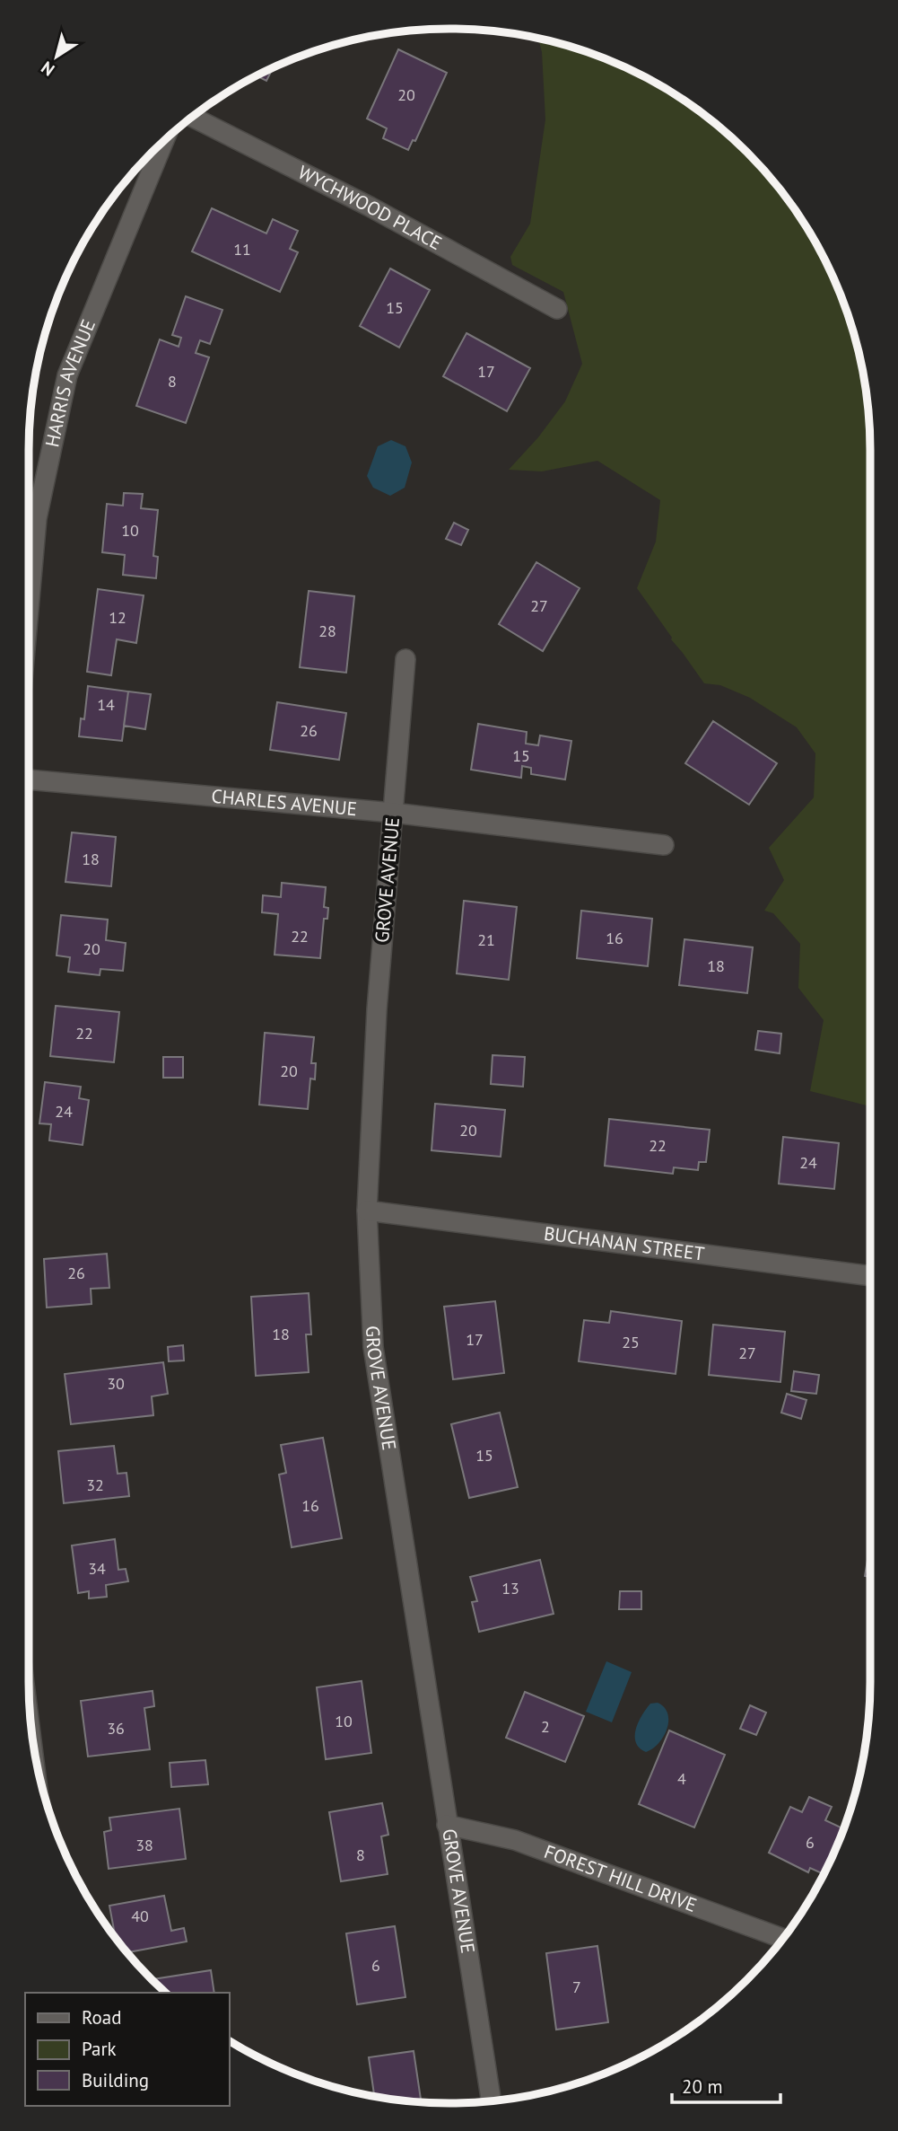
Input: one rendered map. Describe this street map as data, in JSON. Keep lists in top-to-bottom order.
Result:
{
  "streets": {
    "street": [
      "WYCHWOOD PLACE",
      "HARRIS AVENUE",
      "CHARLES AVENUE",
      "GROVE AVENUE",
      "BUCHANAN STREET",
      "FOREST HILL DRIVE"
    ]
  },
  "crossings": [
    ["CHARLES AVENUE", "GROVE AVENUE"],
    ["GROVE AVENUE", "BUCHANAN STREET"],
    ["GROVE AVENUE", "FOREST HILL DRIVE"]
  ],
  "house_numbers": [
    "20",
    "11",
    "15",
    "17",
    "8",
    "10",
    "27",
    "12",
    "28",
    "14",
    "26",
    "15",
    "18",
    "22",
    "16",
    "21",
    "20",
    "18",
    "22",
    "20",
    "24",
    "20",
    "22",
    "24",
    "26",
    "18",
    "17",
    "25",
    "27",
    "30",
    "15",
    "32",
    "16",
    "34",
    "13",
    "10",
    "2",
    "36",
    "4",
    "6",
    "38",
    "8",
    "40",
    "6",
    "7"
  ],
  "legend": ["Road", "Park", "Building"],
  "scale_bar": "20 m",
  "north": "bottom left"
}
